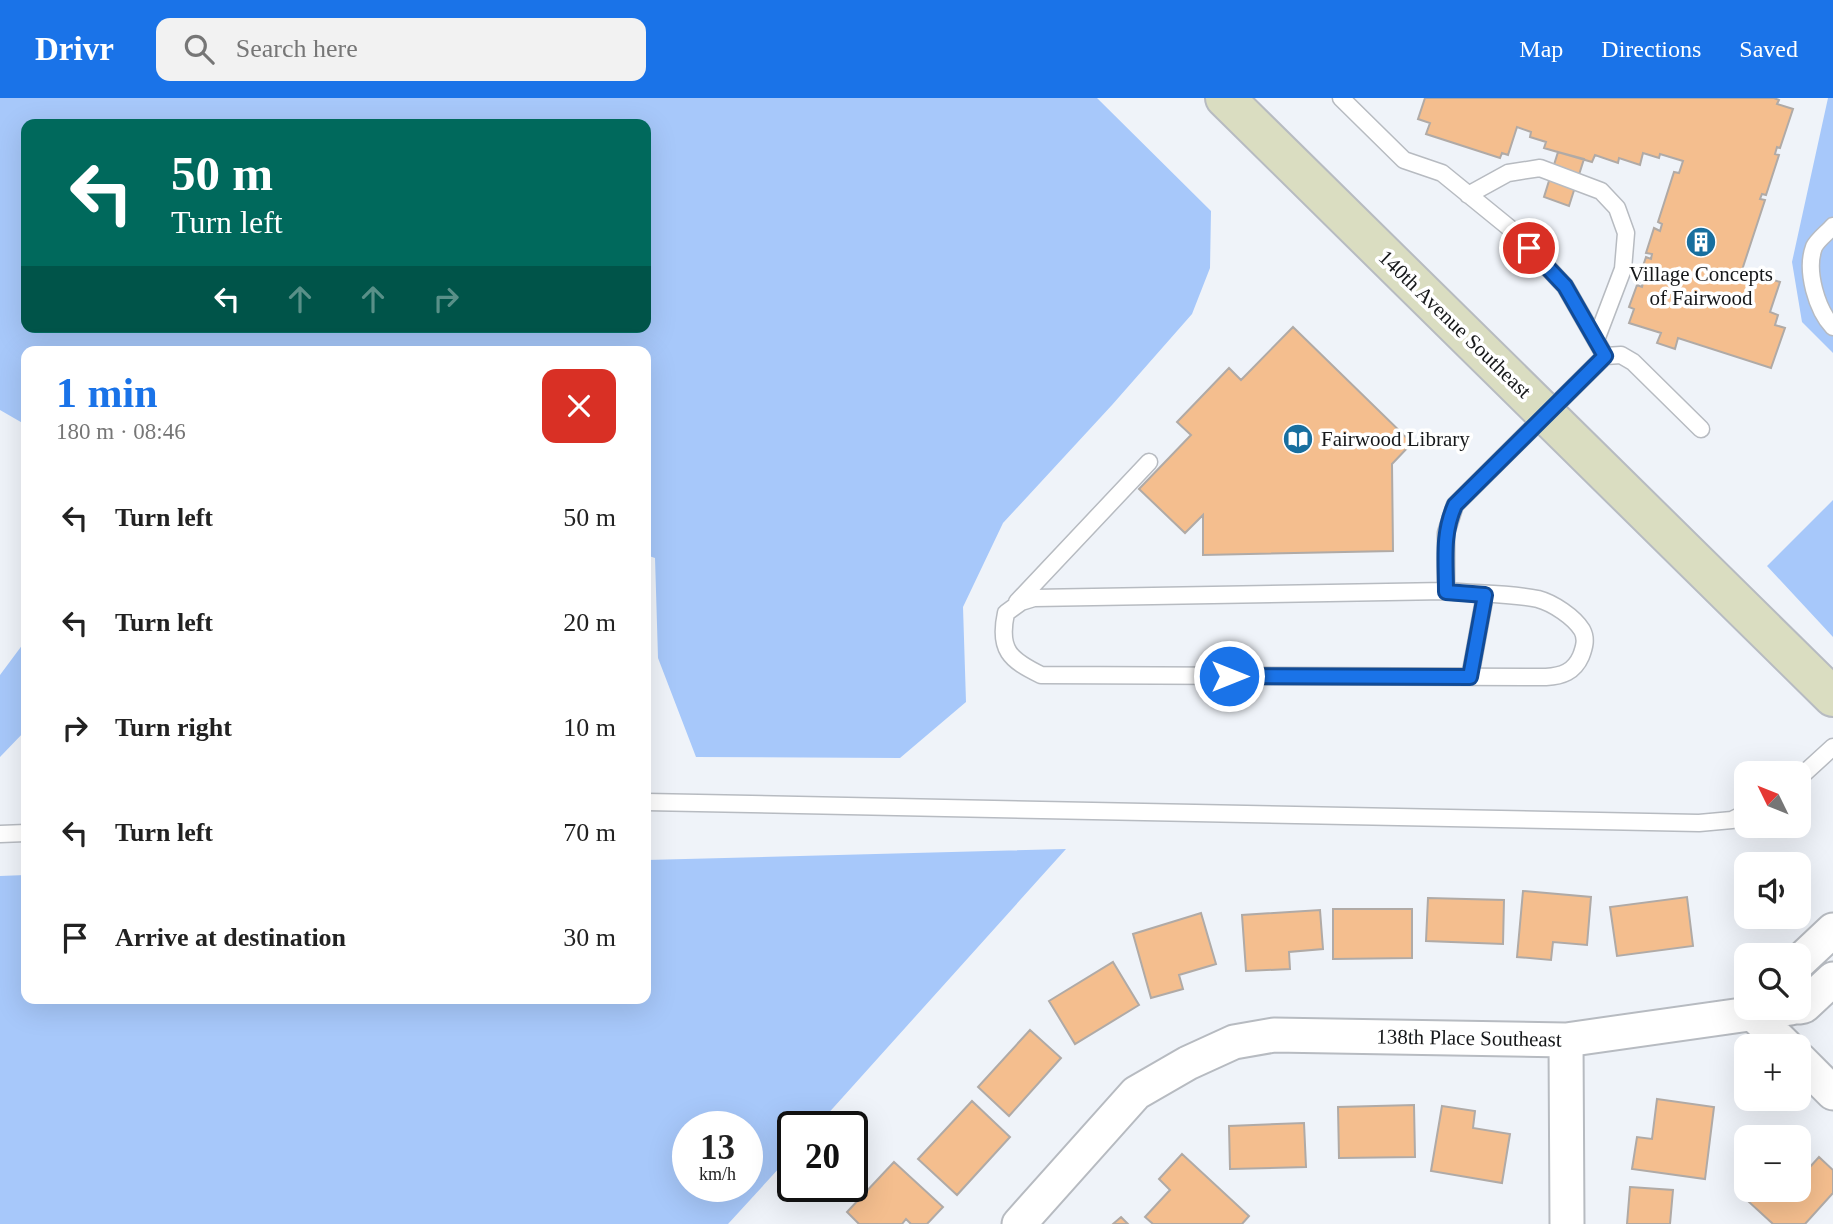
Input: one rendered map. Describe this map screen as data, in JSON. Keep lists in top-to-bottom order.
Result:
{
  "streets": {
    "main road": ["140th Avenue Southeast"],
    "street": ["138th Place Southeast"]
  },
  "places": {
    "building": ["Village Concepts of Fairwood"],
    "library": ["Fairwood Library"]
  },
  "north": "top left",
  "page": {
    "header": "Drivr",
    "search": "Search here",
    "nav": ["Map", "Directions", "Saved"],
    "turn": ["50 m", "Turn left"],
    "heading": ["1 min", "180 m · 08:46"],
    "list": [
      {
        "name": "Turn left",
        "value": "50 m"
      },
      {
        "name": "Turn left",
        "value": "20 m"
      },
      {
        "name": "Turn right",
        "value": "10 m"
      },
      {
        "name": "Turn left",
        "value": "70 m"
      },
      {
        "name": "Arrive at destination",
        "value": "30 m"
      }
    ],
    "map_buttons": ["+", "−"],
    "speed": "13 km/h",
    "limit": "20"
  }
}
